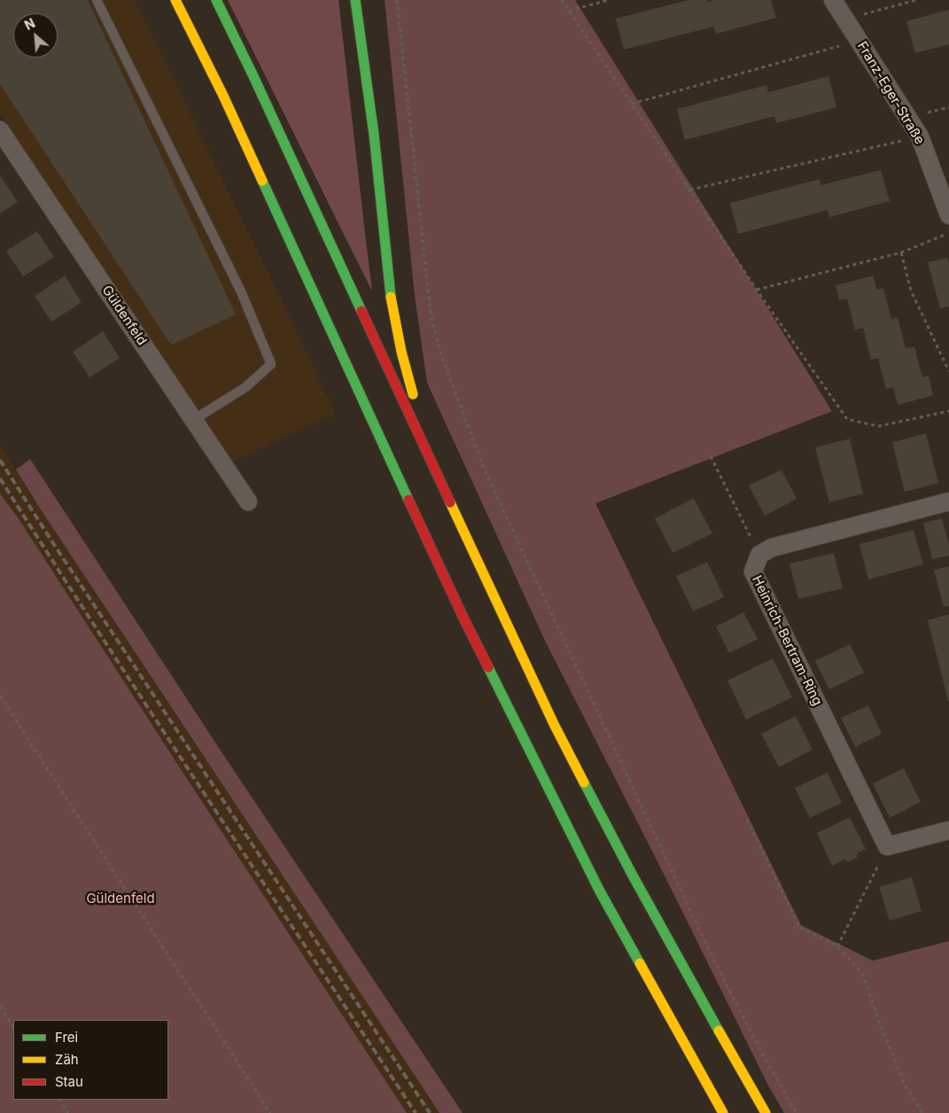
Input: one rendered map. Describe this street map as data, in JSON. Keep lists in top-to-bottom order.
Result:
{
  "streets": {
    "street": ["Franz-Eger-Straße", "Güldenfeld", "Heinrich-Bertram-Ring"]
  },
  "parks": ["Güldenfeld"],
  "legend": ["Frei", "Zäh", "Stau"],
  "north": "top left"
}
